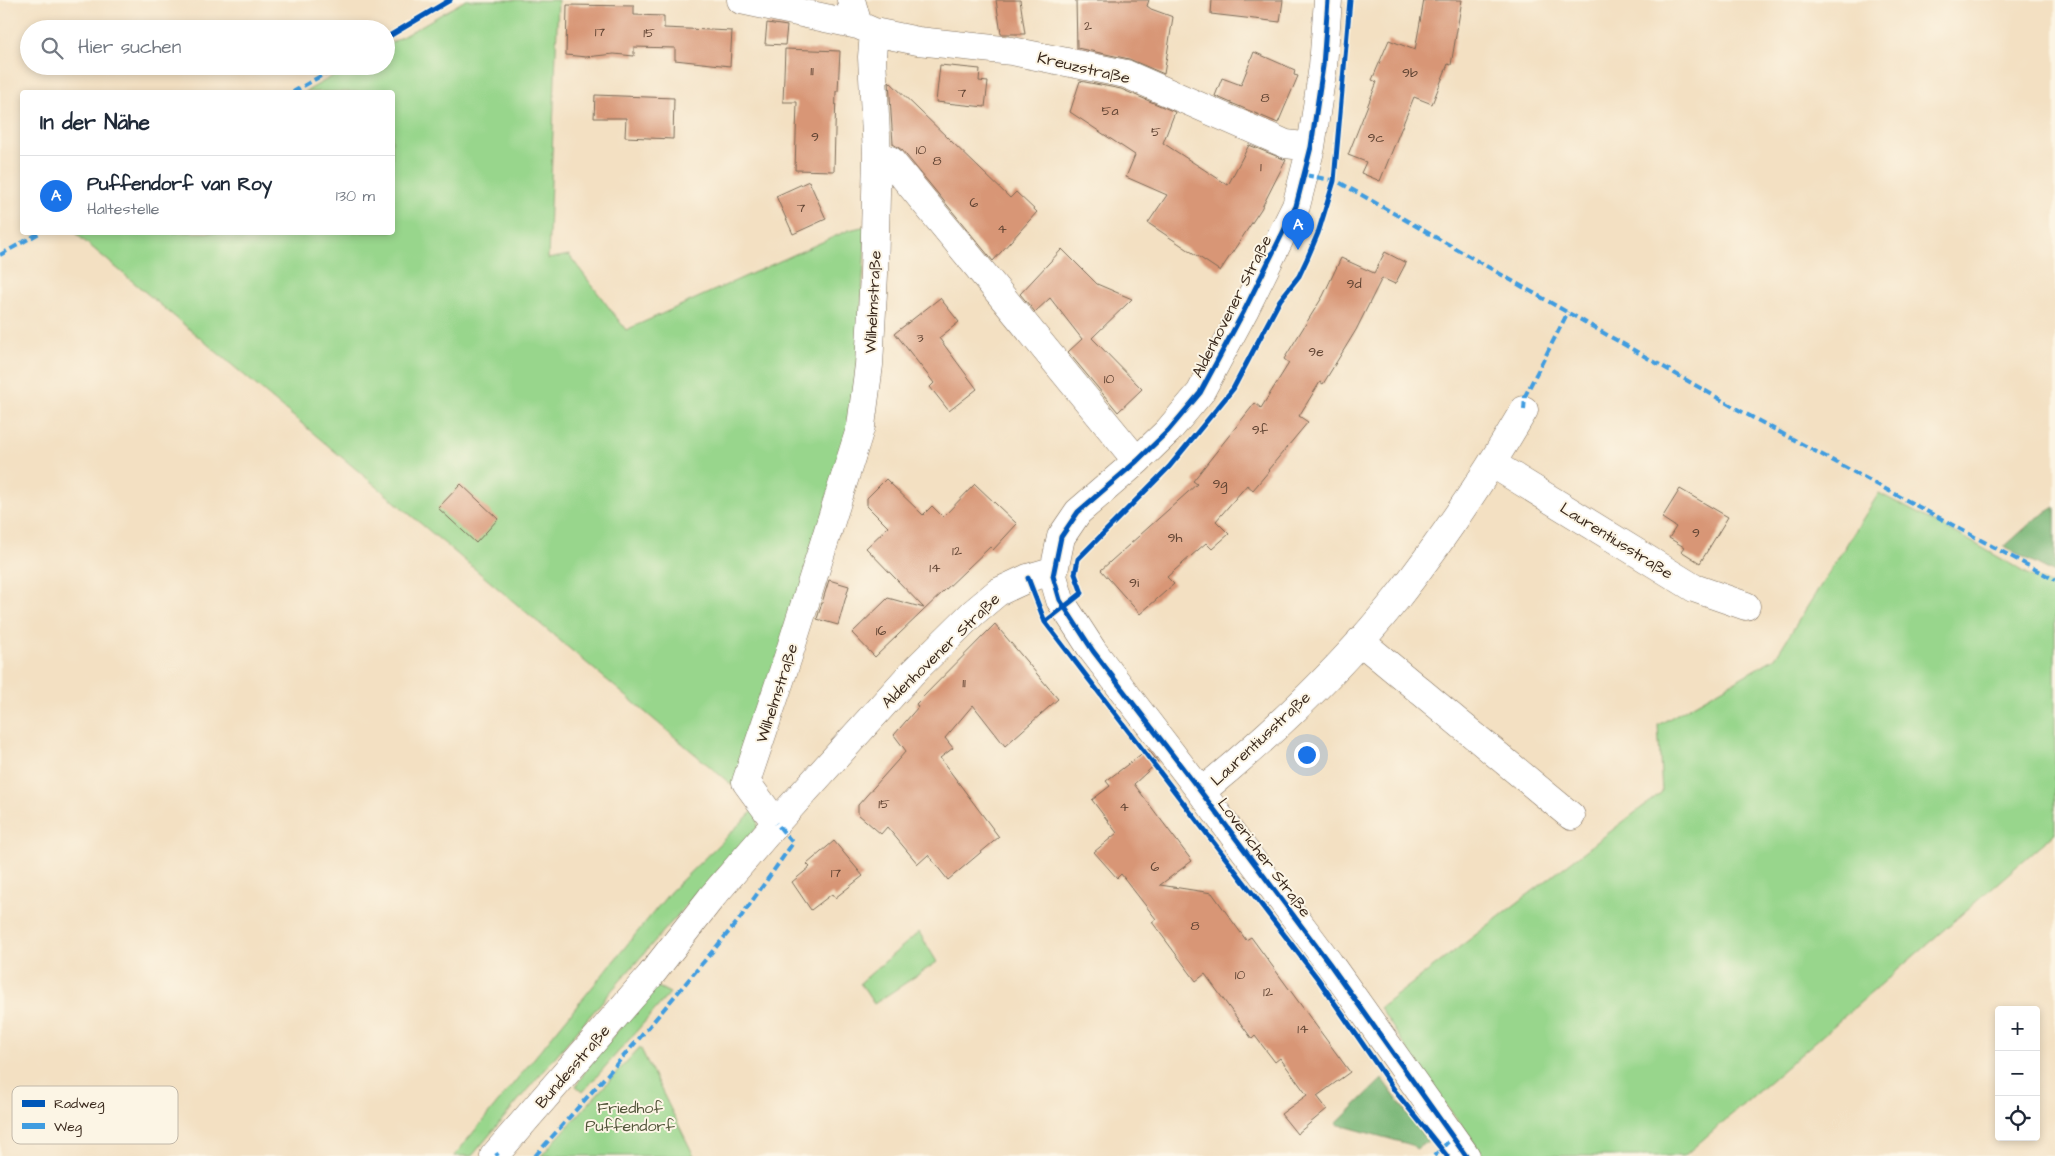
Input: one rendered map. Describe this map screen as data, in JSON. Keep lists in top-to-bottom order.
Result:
{
  "streets": {
    "street": [
      "Kreuzstraße",
      "Wilhelmstraße",
      "Aldenhovener Straße",
      "Laurentiusstraße",
      "Lovericher Straße",
      "Bundesstraße"
    ]
  },
  "crossings": [
    ["Kreuzstraße", "Aldenhovener Straße"],
    ["Wilhelmstraße", "Aldenhovener Straße"],
    ["Aldenhovener Straße", "Lovericher Straße"],
    ["Aldenhovener Straße", "Bundesstraße"],
    ["Laurentiusstraße", "Lovericher Straße"]
  ],
  "parks": ["Friedhof Puffendorf"],
  "house_numbers": [
    "2",
    "17",
    "15",
    "11",
    "9b",
    "7",
    "8",
    "5a",
    "5",
    "9",
    "9c",
    "10",
    "8",
    "1",
    "6",
    "7",
    "4",
    "9d",
    "3",
    "9e",
    "10",
    "9f",
    "9g",
    "9",
    "9h",
    "12",
    "14",
    "9i",
    "16",
    "11",
    "15",
    "4",
    "6",
    "17",
    "8",
    "10",
    "12",
    "14"
  ],
  "legend": ["Radweg", "Weg"],
  "page": {
    "search": "Hier suchen",
    "heading": "In der Nähe",
    "list": [
      {
        "mark": "A",
        "name": "Puffendorf van Roy",
        "note": "Haltestelle",
        "value": "130 m"
      }
    ],
    "pins": "A",
    "map_buttons": ["+", "−"]
  }
}
